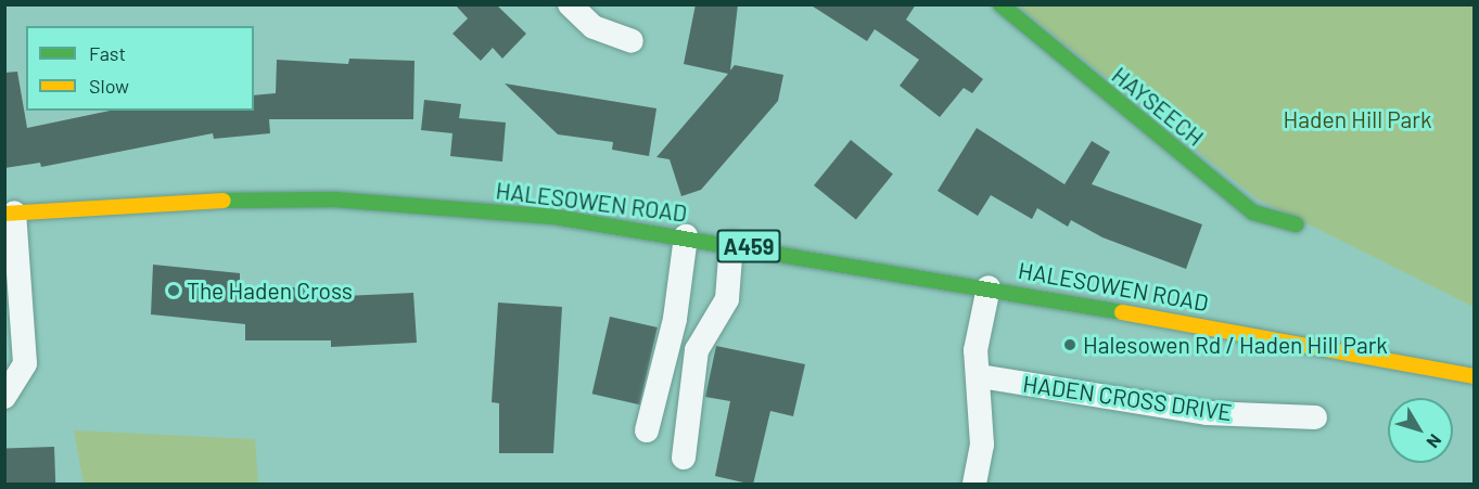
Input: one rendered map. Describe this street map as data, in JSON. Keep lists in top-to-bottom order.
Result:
{
  "streets": {
    "main road": ["HAYSEECH", "HALESOWEN ROAD", "A459"],
    "street": ["HADEN CROSS DRIVE"]
  },
  "parks": ["Haden Hill Park"],
  "places": ["The Haden Cross", "Halesowen Rd / Haden Hill Park"],
  "legend": ["Fast", "Slow"],
  "north": "bottom right"
}
